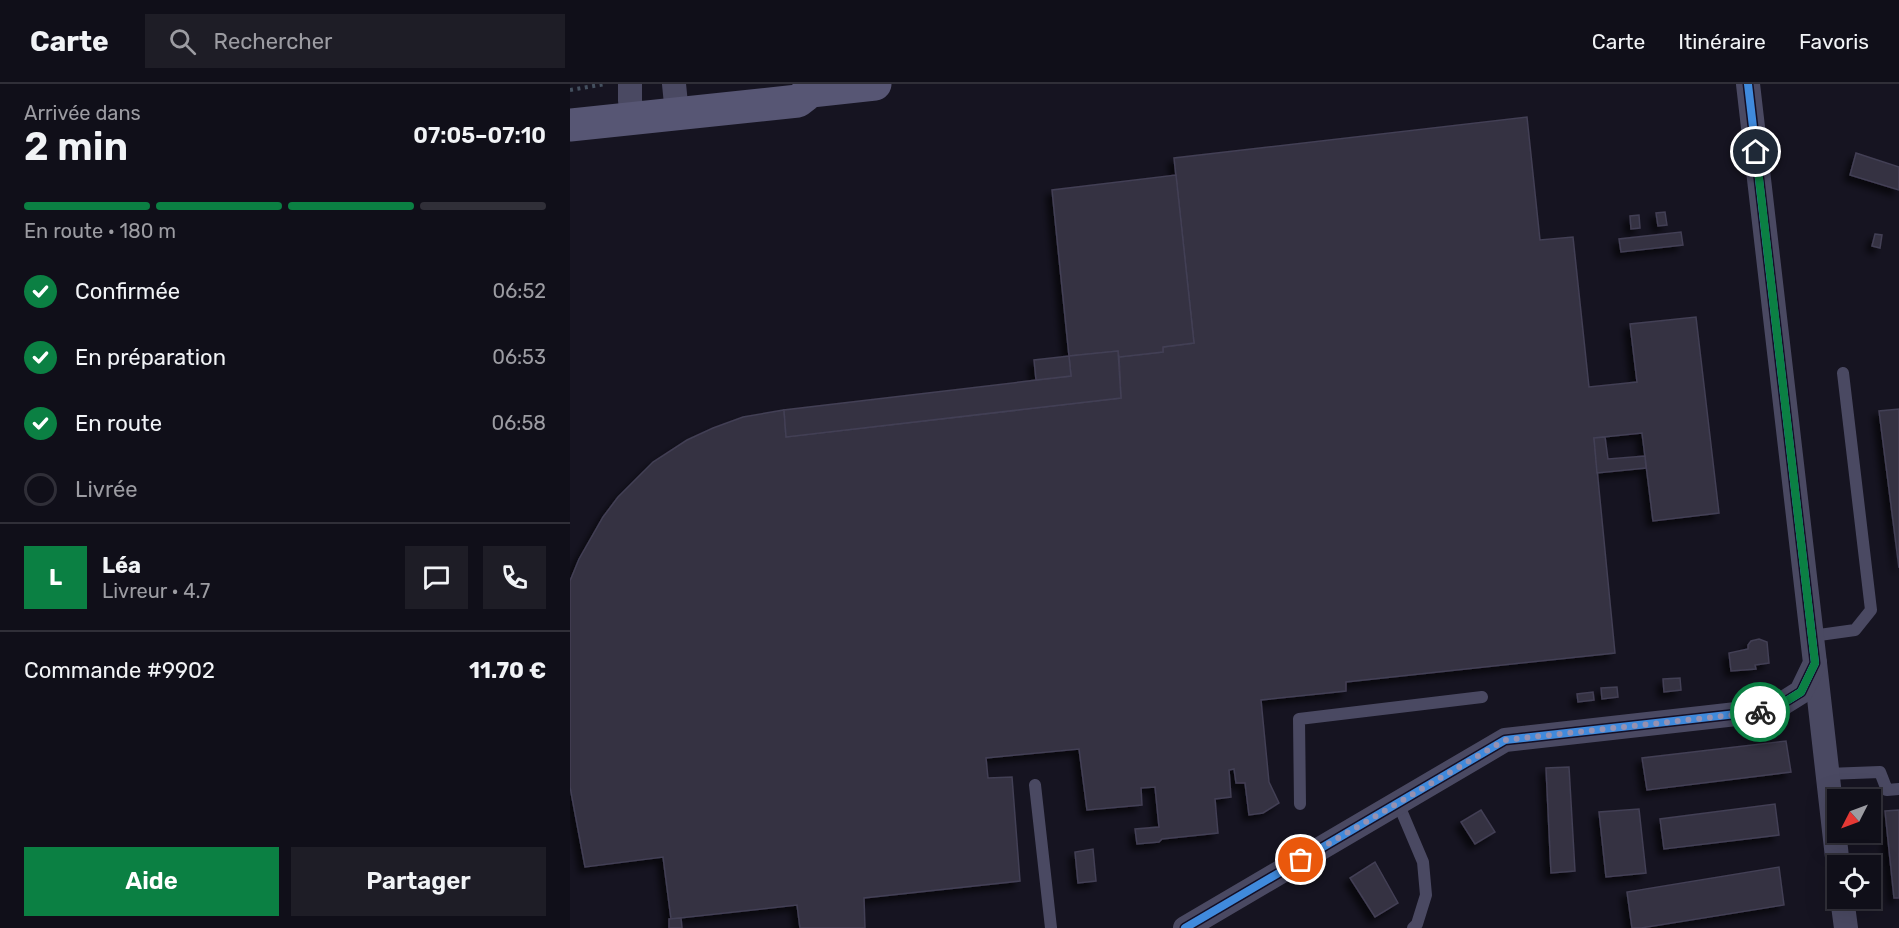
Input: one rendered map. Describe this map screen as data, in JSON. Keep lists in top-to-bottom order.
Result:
{
  "north": "bottom left",
  "page": {
    "header": "Carte",
    "search": "Rechercher",
    "nav": ["Carte", "Itinéraire", "Favoris"],
    "heading": ["2 min", "Arrivée dans", "07:05–07:10"],
    "panel": [
      "Léa",
      "Livreur · 4.7",
      "Commande #9902",
      "11.70 €"
    ],
    "bar": "En route · 180 m",
    "list": [
      ["Confirmée", "06:52"],
      ["En préparation", "06:53"],
      ["En route", "06:58"],
      "Livrée"
    ],
    "round": "L",
    "buttons": ["Aide", "Partager"]
  }
}
